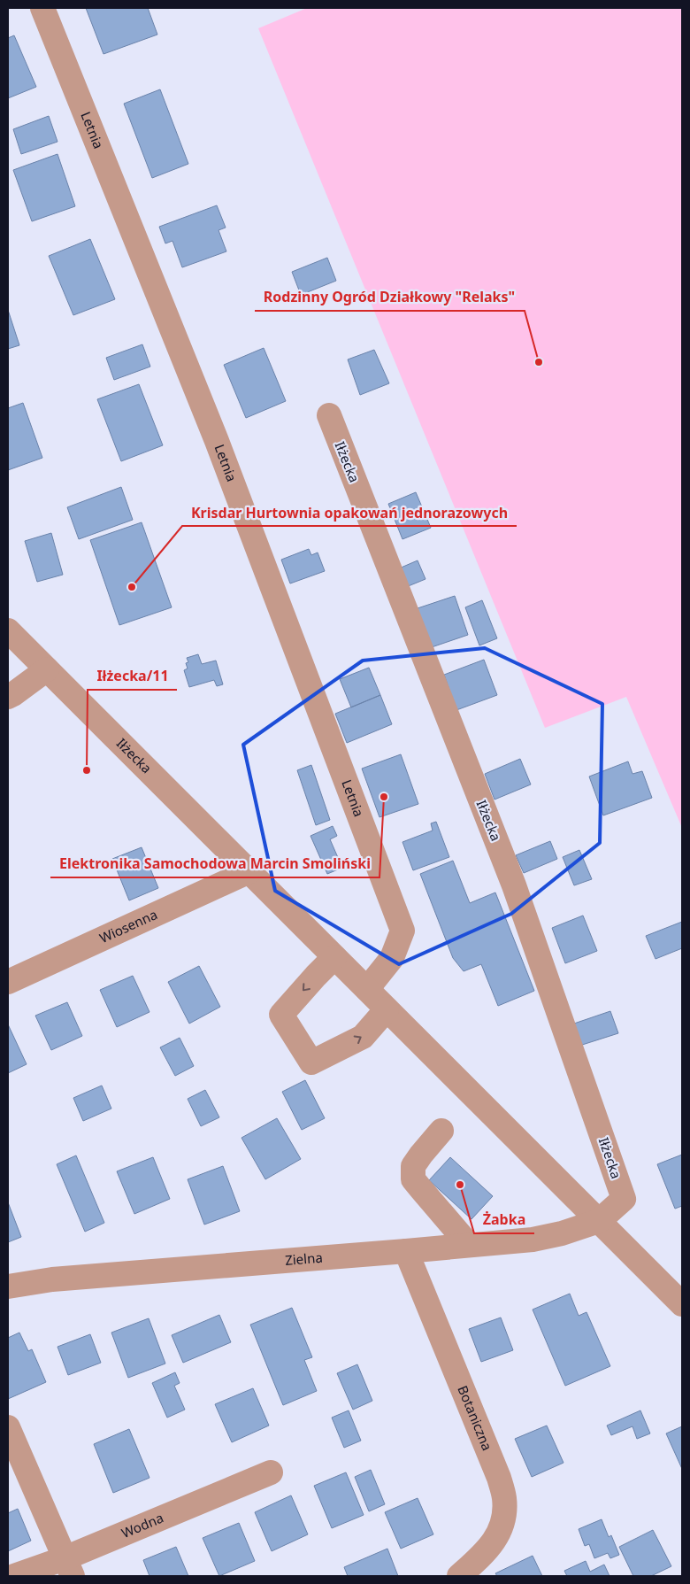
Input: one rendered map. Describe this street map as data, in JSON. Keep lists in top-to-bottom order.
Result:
{
  "streets": {
    "street": [
      "Letnia",
      "Iłżecka",
      "Wiosenna",
      "Zielna",
      "Botaniczna",
      "Wodna"
    ]
  },
  "crossings": [
    ["Letnia", "Iłżecka"],
    ["Iłżecka", "Wiosenna"],
    ["Iłżecka", "Zielna"],
    ["Zielna", "Botaniczna"]
  ],
  "places": [
    "Rodzinny Ogród Działkowy \"Relaks\"",
    "Krisdar Hurtownia opakowań jednorazowych",
    "Iłżecka/11",
    "Elektronika Samochodowa Marcin Smoliński",
    "Żabka"
  ]
}
